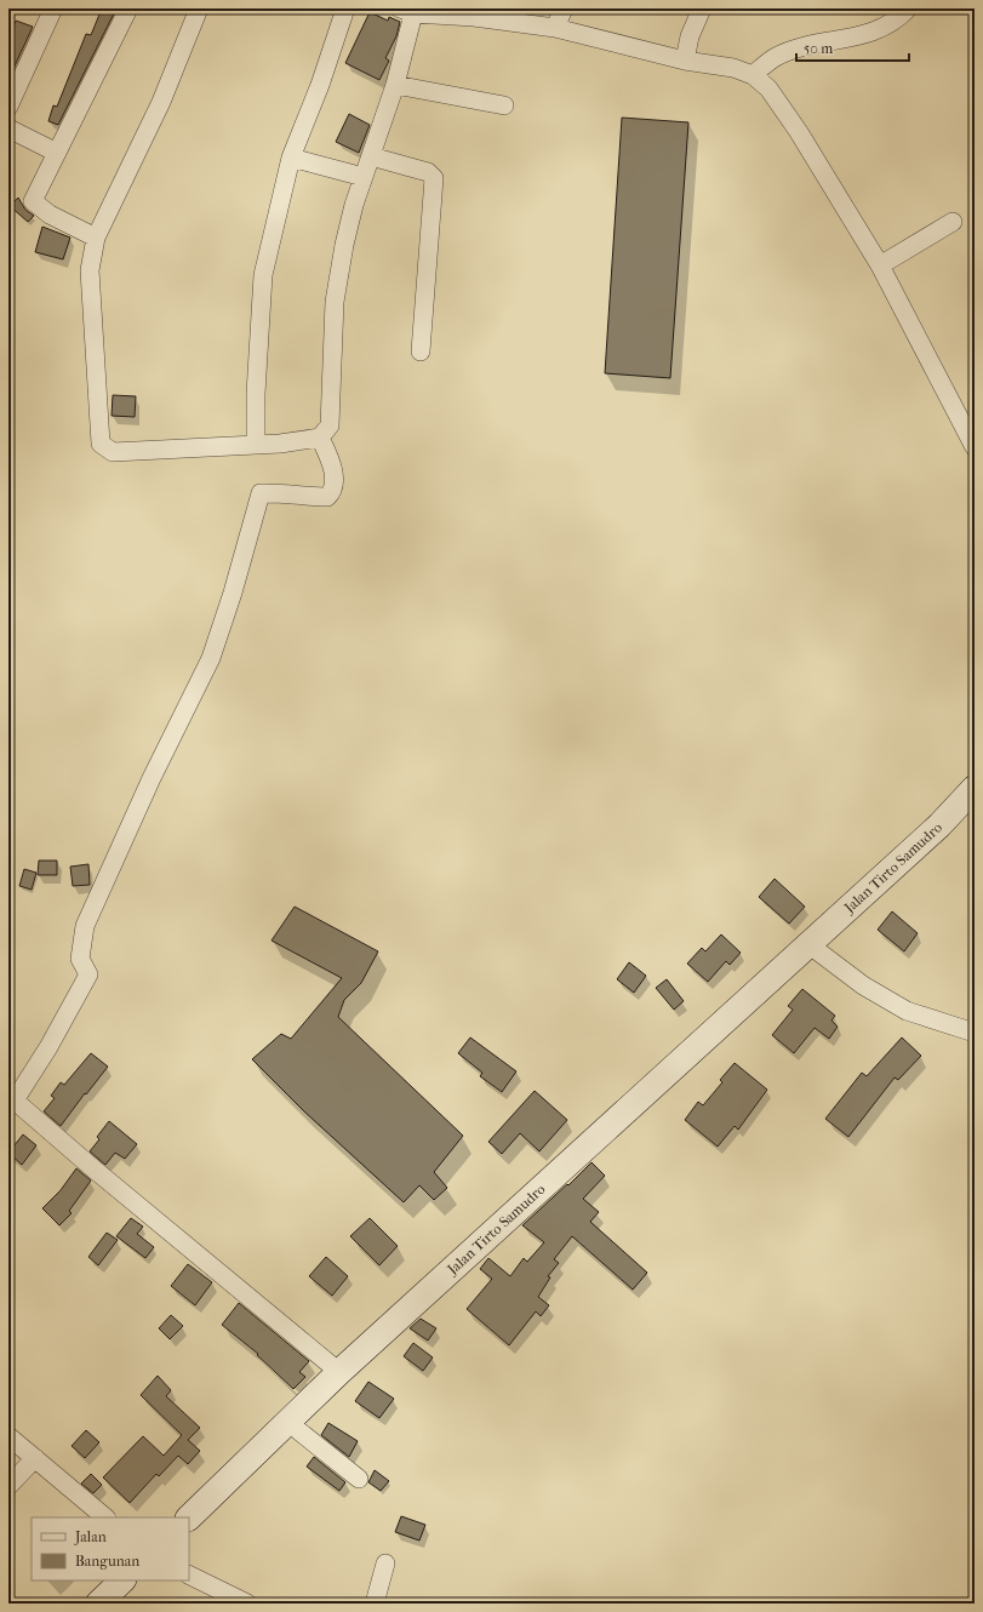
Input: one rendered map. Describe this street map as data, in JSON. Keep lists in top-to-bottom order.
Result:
{
  "streets": {
    "street": ["Jalan Tirto Samudro"]
  },
  "legend": ["Jalan", "Bangunan"],
  "scale_bar": "50 m"
}
